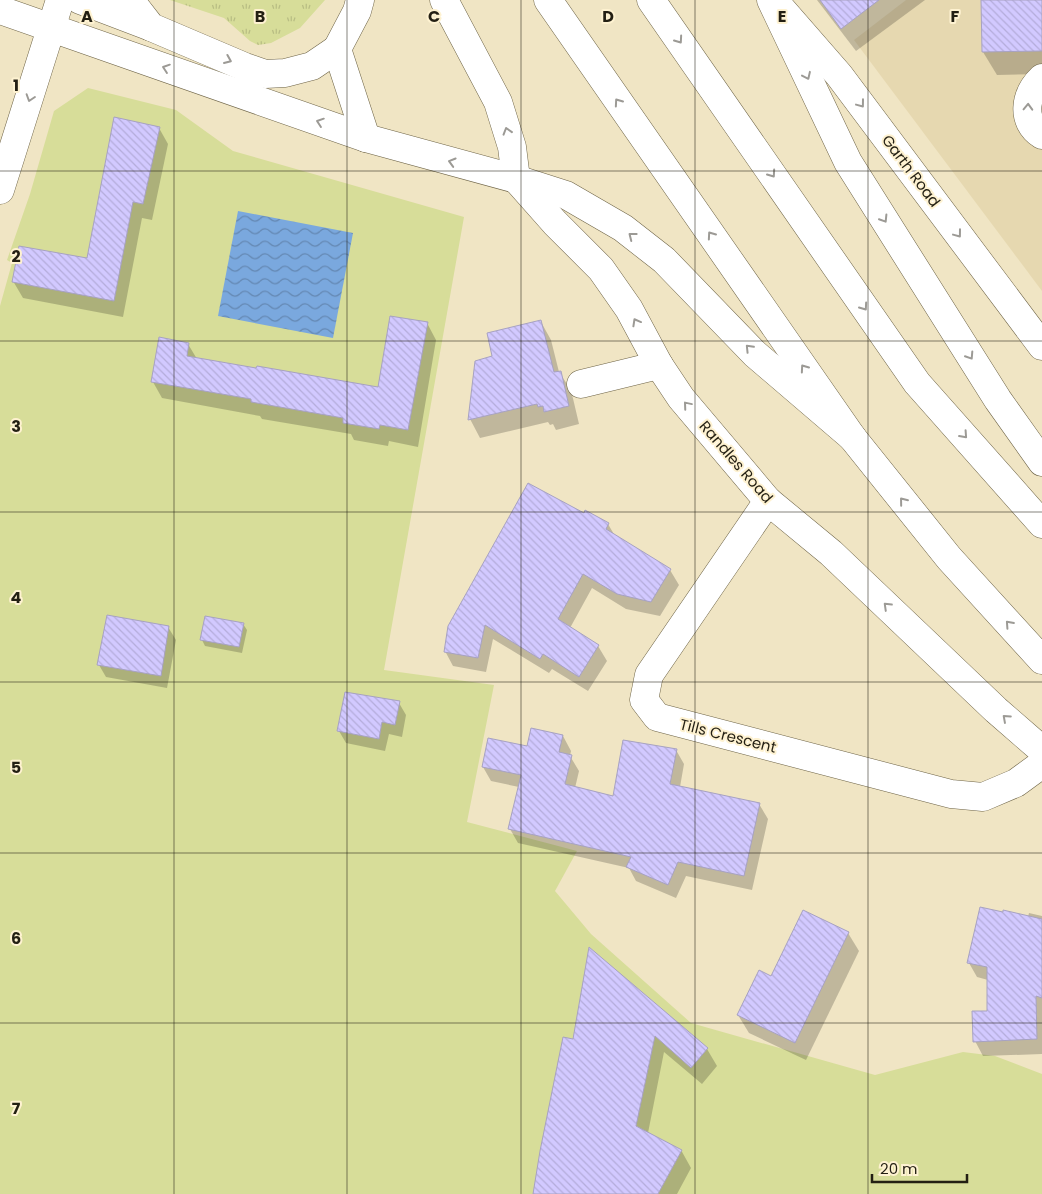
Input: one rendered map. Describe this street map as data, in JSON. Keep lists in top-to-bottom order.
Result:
{
  "streets": {
    "main road": ["Garth Road", "Randles Road", "Tills Crescent"]
  },
  "crossings": [
    ["Randles Road", "Tills Crescent"]
  ],
  "scale_bar": "20 m",
  "grid": {
    "columns": [
      "A",
      "B",
      "C",
      "D",
      "E",
      "F"
    ],
    "rows": [
      "1",
      "2",
      "3",
      "4",
      "5",
      "6",
      "7"
    ]
  }
}
